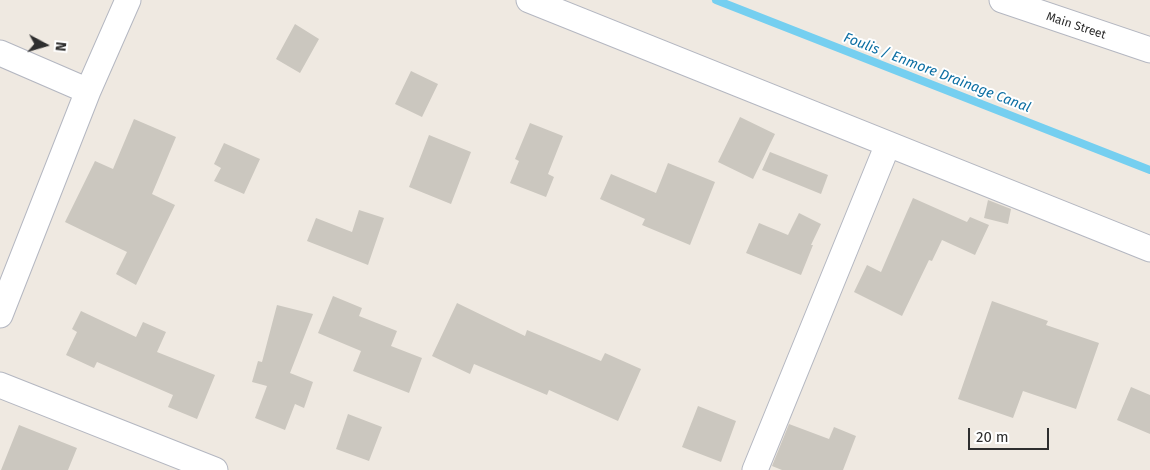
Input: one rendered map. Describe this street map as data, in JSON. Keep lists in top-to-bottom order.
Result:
{
  "streets": {
    "street": ["Main Street"]
  },
  "water": ["Foulis / Enmore Drainage Canal"],
  "scale_bar": "20 m",
  "north": "right"
}
